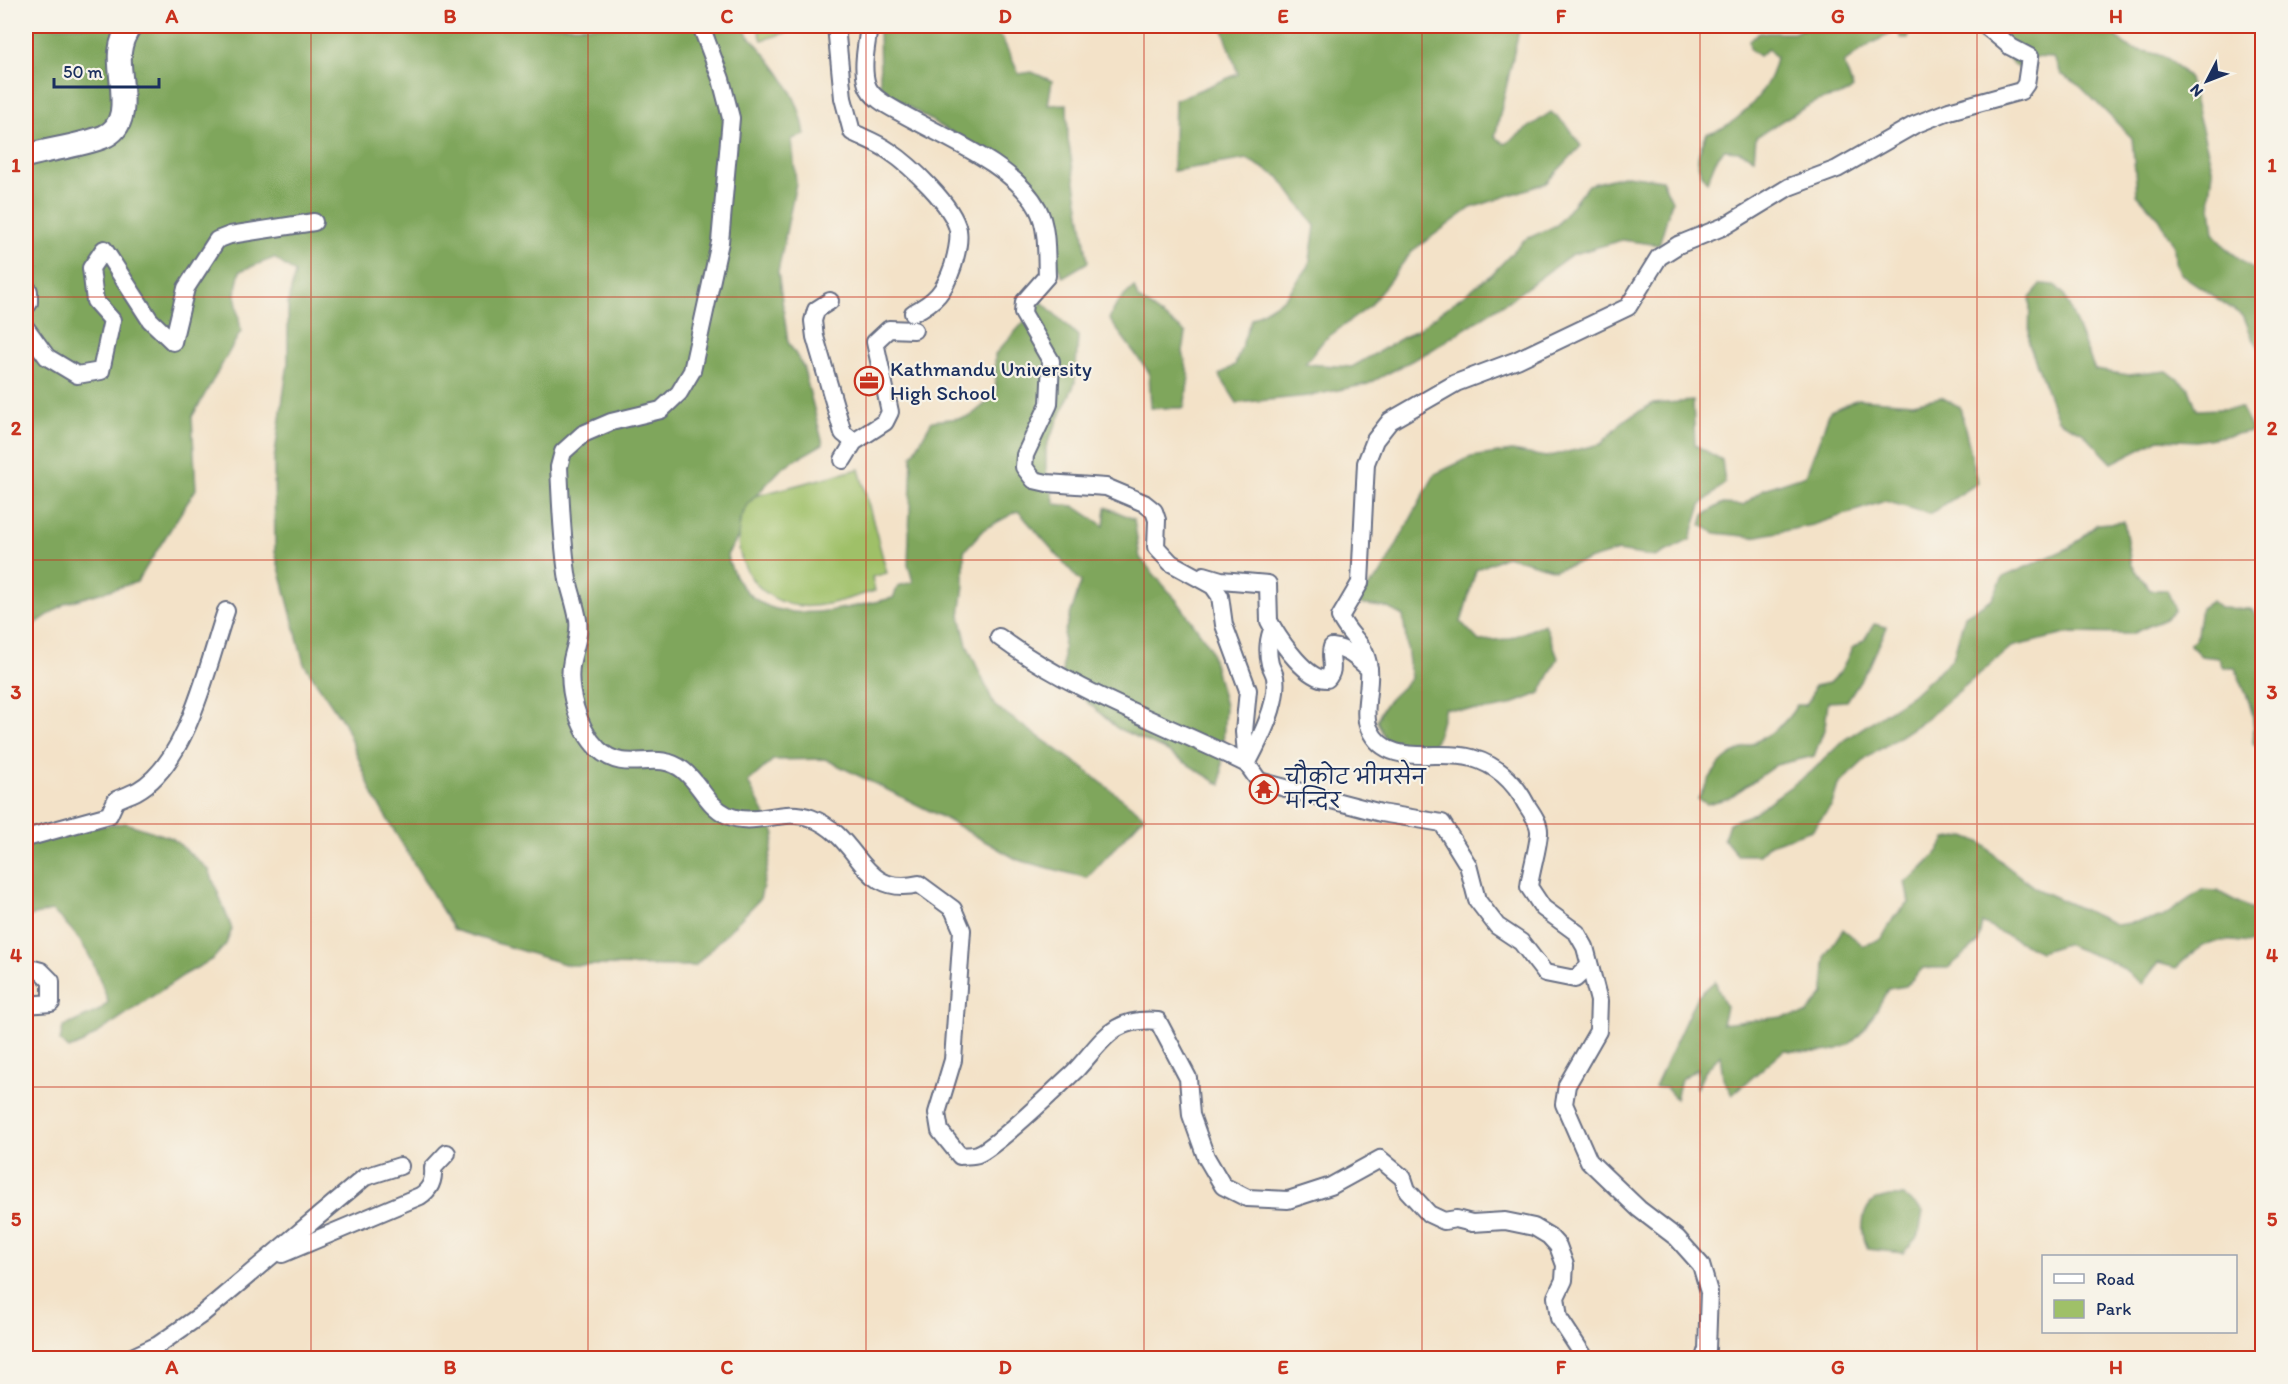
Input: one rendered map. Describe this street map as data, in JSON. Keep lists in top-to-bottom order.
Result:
{
  "places": {
    "office": ["Kathmandu University High School"],
    "temple": ["चौकोट भीमसेन मन्दिर"]
  },
  "legend": ["Road", "Park"],
  "scale_bar": "50 m",
  "north": "bottom left",
  "grid": {
    "columns": [
      "A",
      "B",
      "C",
      "D",
      "E",
      "F",
      "G",
      "H"
    ],
    "rows": [
      "1",
      "2",
      "3",
      "4",
      "5"
    ]
  }
}
